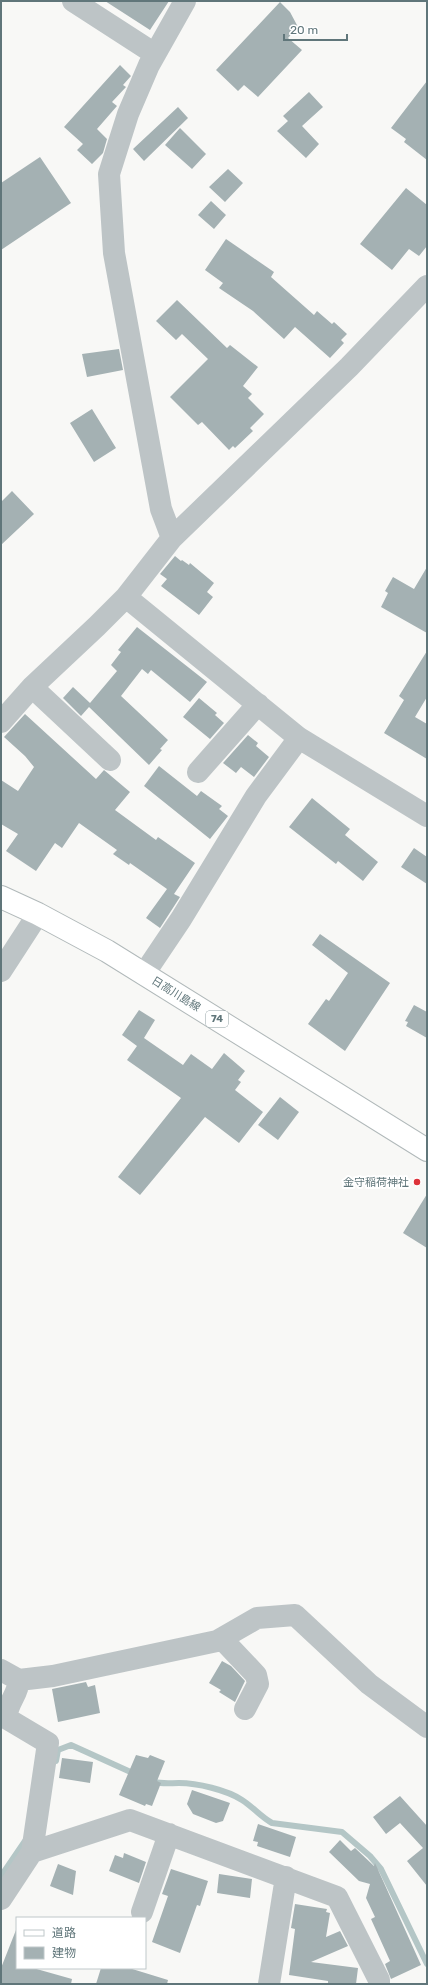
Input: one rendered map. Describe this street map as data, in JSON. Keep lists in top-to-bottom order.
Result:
{
  "streets": {
    "main road": ["日高川島線", "74"]
  },
  "places": ["金守稲荷神社"],
  "legend": ["道路", "建物"],
  "scale_bar": "20 m"
}
